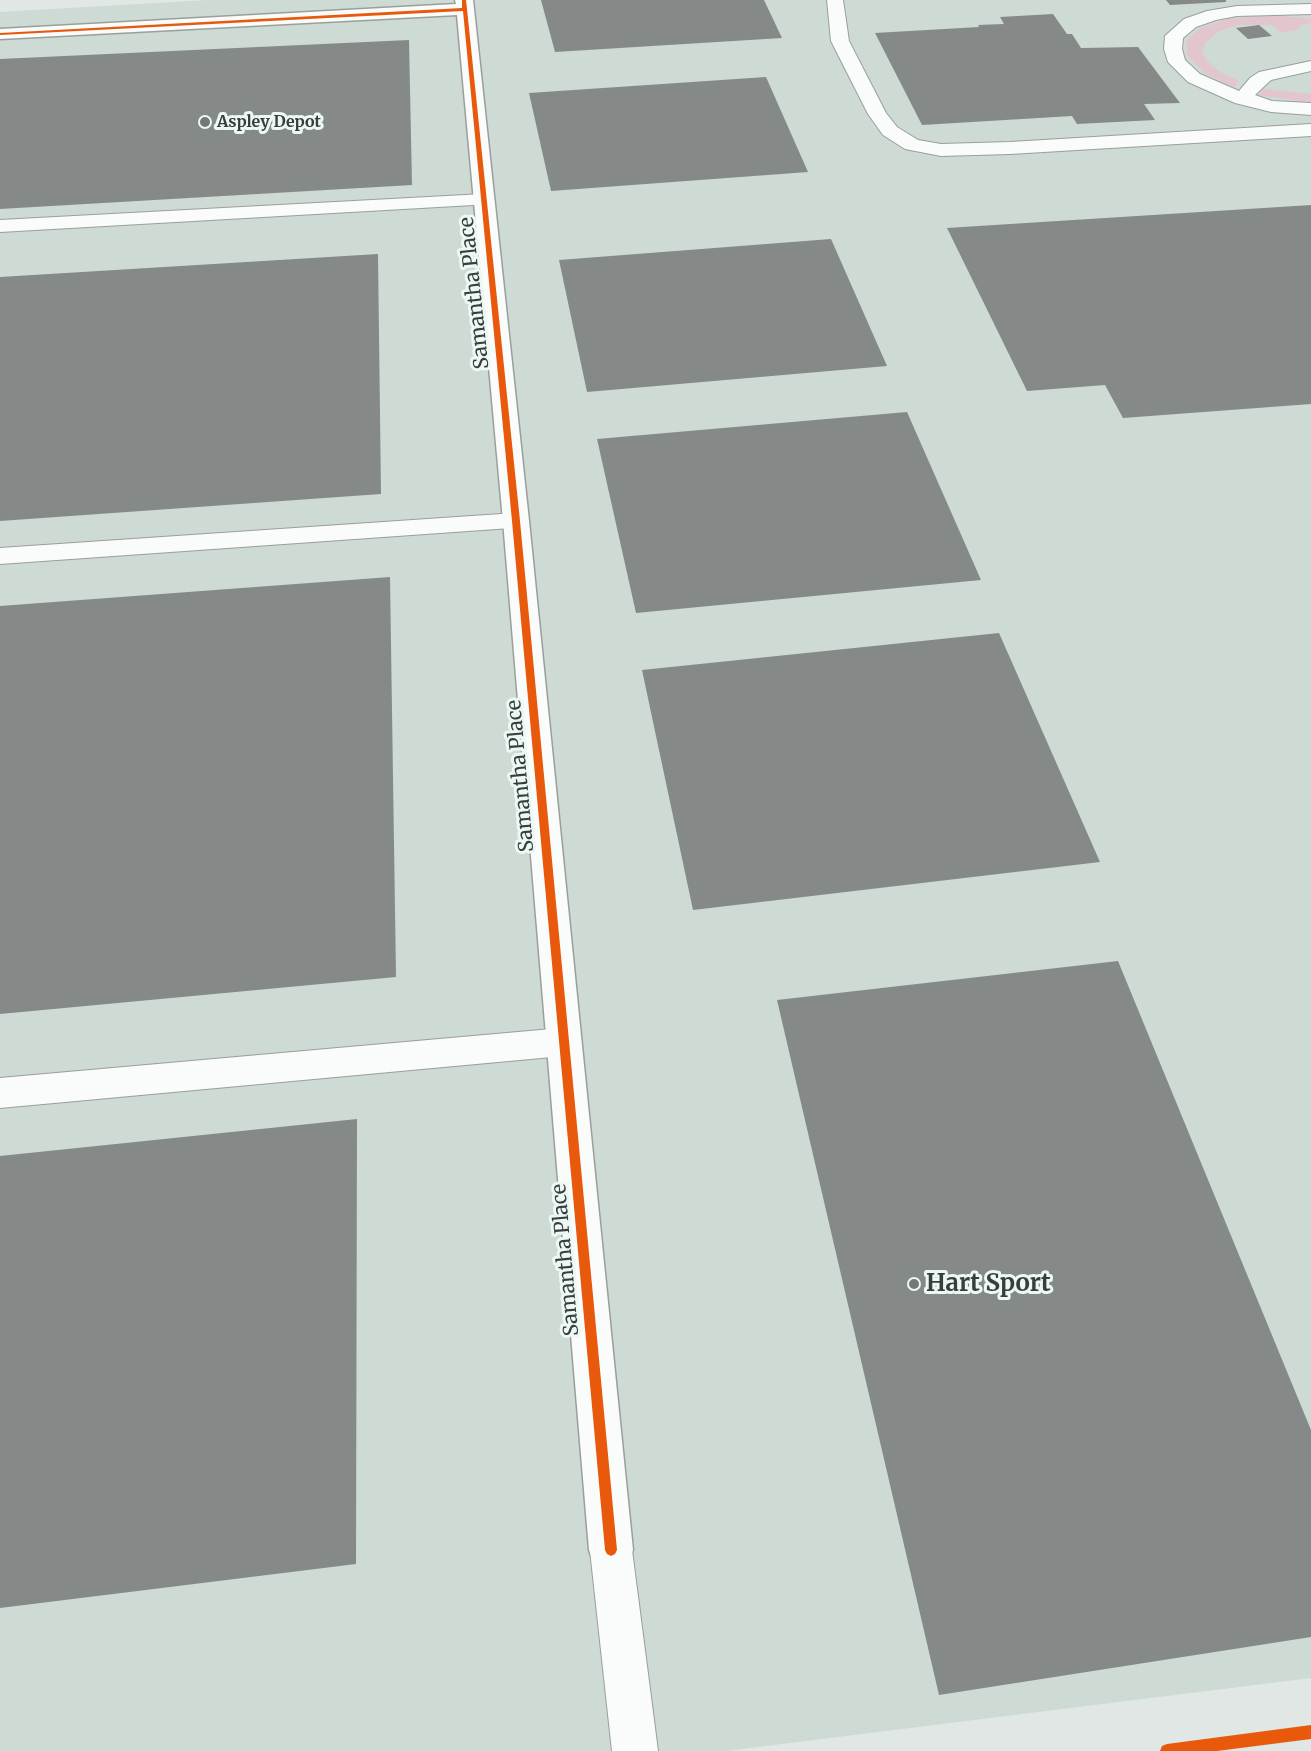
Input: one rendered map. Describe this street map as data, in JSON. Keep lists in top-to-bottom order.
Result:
{
  "streets": {
    "street": ["Samantha Place"]
  },
  "places": ["Aspley Depot", "Hart Sport"]
}
